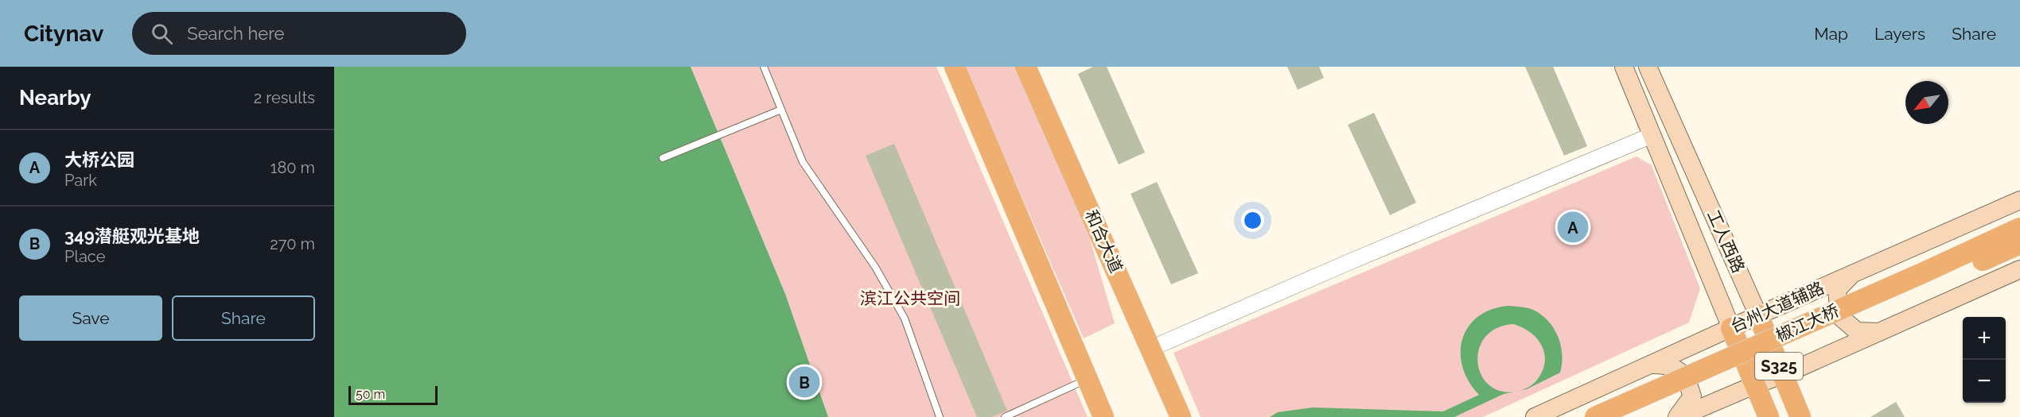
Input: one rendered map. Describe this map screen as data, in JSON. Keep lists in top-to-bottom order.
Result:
{
  "streets": {
    "main road": [
      "和合大道",
      "工人西路",
      "台州大道辅路",
      "椒江大桥",
      "S325"
    ]
  },
  "crossings": [
    ["工人西路", "台州大道辅路"]
  ],
  "parks": ["滨江公共空间"],
  "scale_bar": "50 m",
  "north": "bottom left",
  "page": {
    "header": "Citynav",
    "search": "Search here",
    "nav": ["Map", "Layers", "Share"],
    "heading": ["Nearby", "2 results"],
    "list": [
      {
        "mark": "A",
        "name": "大桥公园",
        "note": "Park",
        "value": "180 m"
      },
      {
        "mark": "B",
        "name": "349潜艇观光基地",
        "note": "Place",
        "value": "270 m"
      }
    ],
    "pins": ["A", "B"],
    "buttons": ["Save", "Share"],
    "map_buttons": ["+", "−"],
    "scale": "50 m"
  }
}
